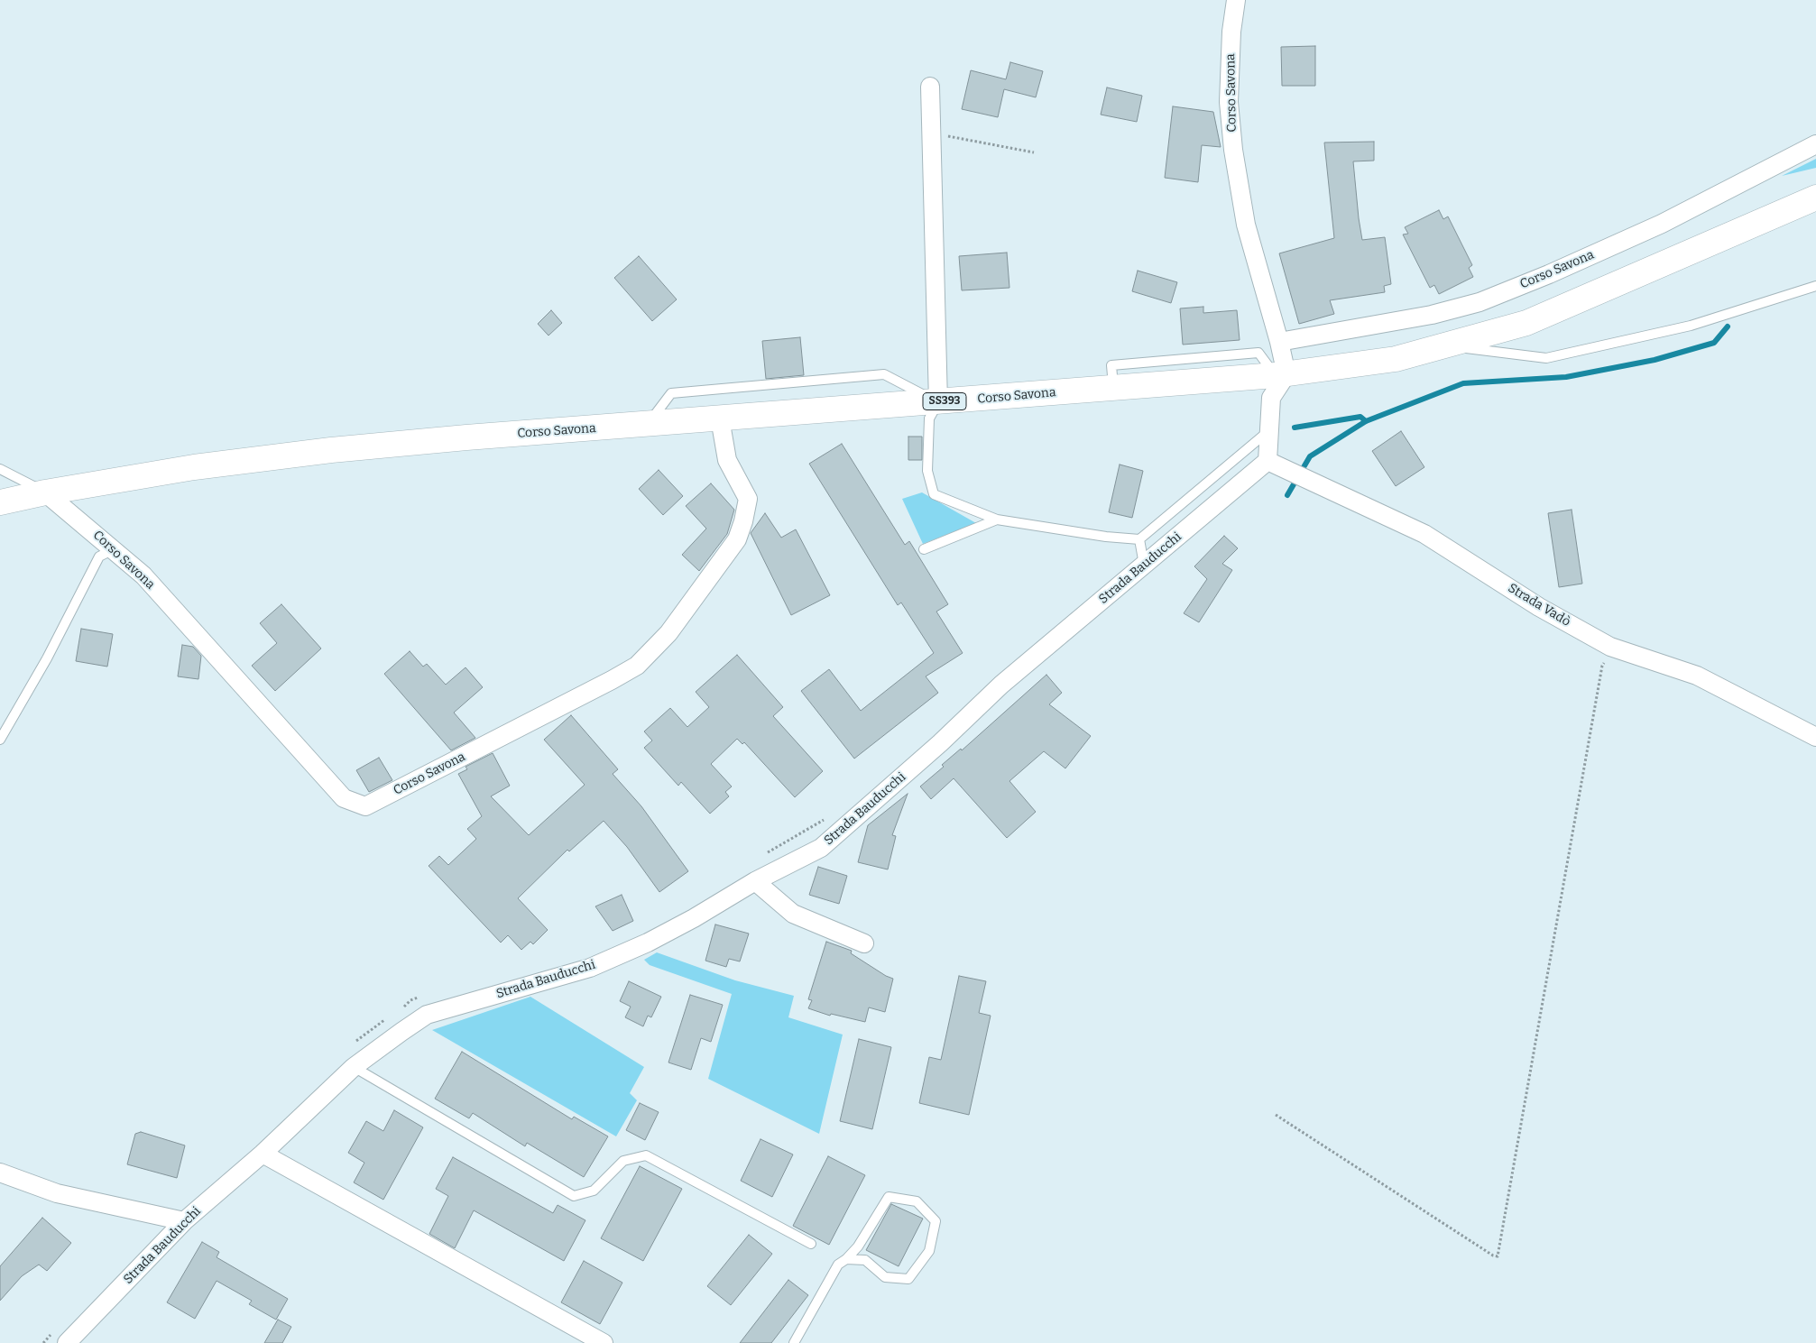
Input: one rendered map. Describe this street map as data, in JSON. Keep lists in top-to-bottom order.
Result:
{
  "streets": {
    "main road": ["Corso Savona", "SS393"],
    "street": ["Strada Bauducchi", "Strada Vadò"]
  },
  "crossings": [
    ["Strada Bauducchi", "Strada Vadò"]
  ]
}
